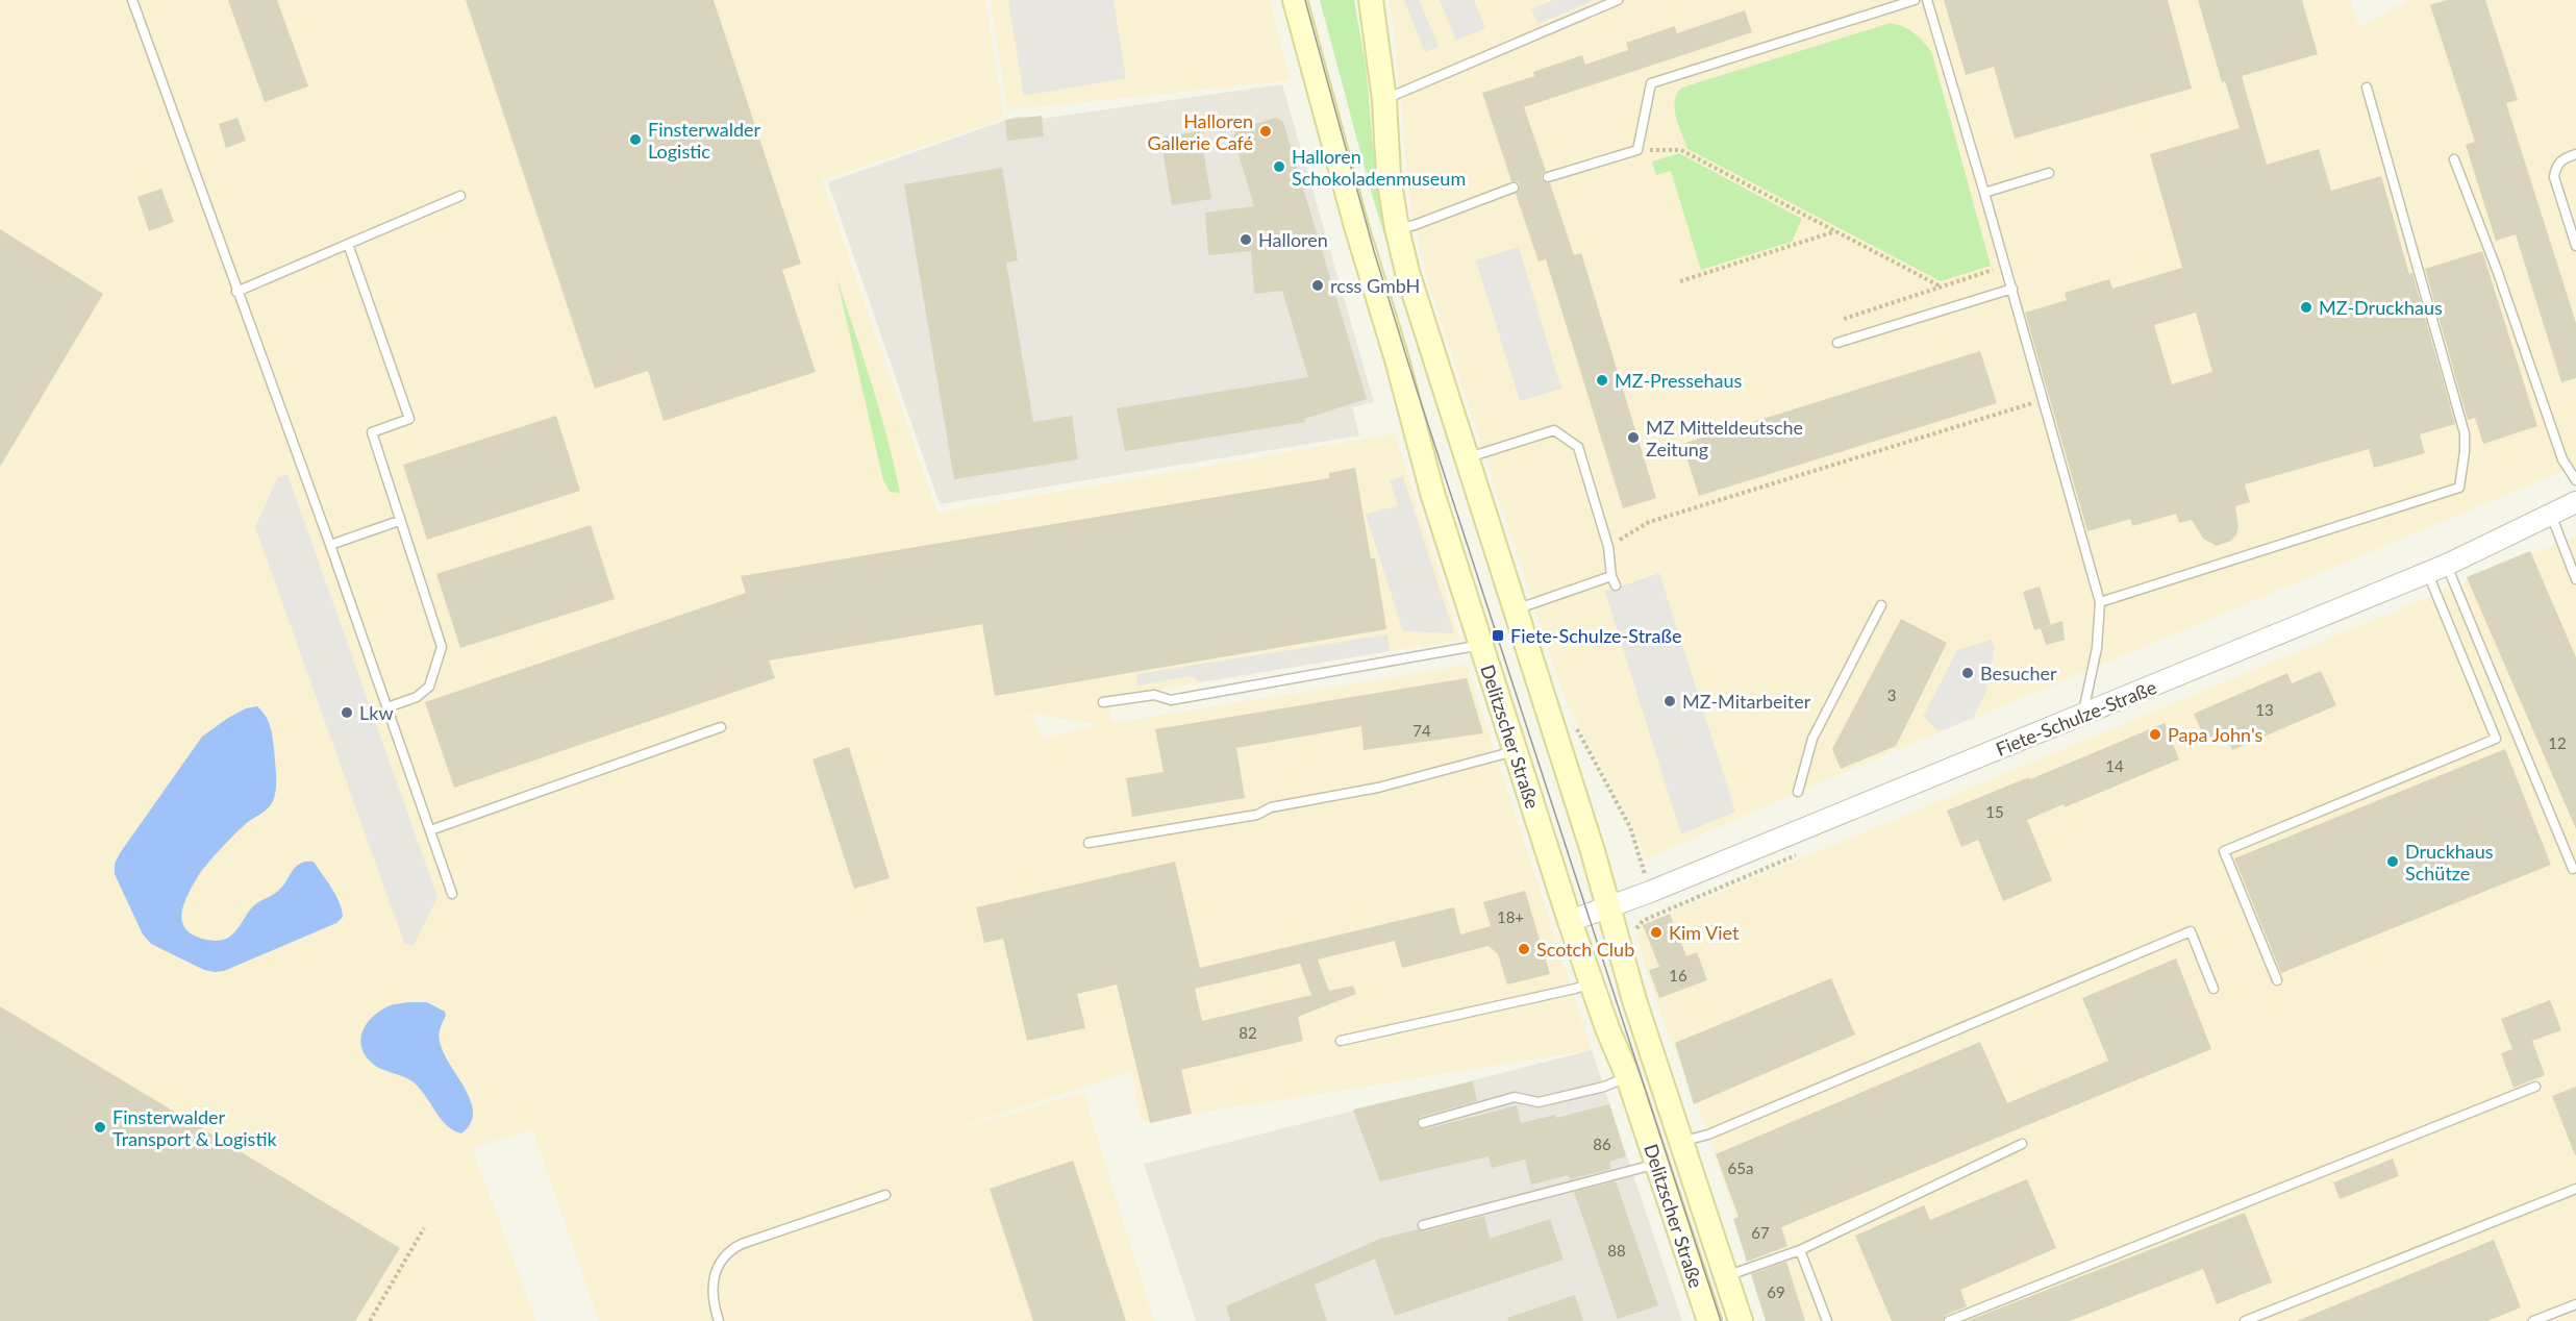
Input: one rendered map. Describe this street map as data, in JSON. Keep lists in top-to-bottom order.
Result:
{
  "streets": {
    "main road": ["Delitzscher Straße"],
    "street": ["Fiete-Schulze-Straße"]
  },
  "crossings": [
    ["Fiete-Schulze-Straße", "Delitzscher Straße"]
  ],
  "places": {
    "other": [
      "Halloren Gallerie Café",
      "Finsterwalder Logistic",
      "Halloren Schokoladenmuseum",
      "Halloren",
      "rcss GmbH",
      "MZ-Druckhaus",
      "MZ-Pressehaus",
      "MZ Mitteldeutsche Zeitung",
      "Besucher",
      "MZ-Mitarbeiter",
      "Lkw",
      "Papa John's",
      "Druckhaus Schütze",
      "Kim Viet",
      "Scotch Club",
      "Finsterwalder Transport & Logistik"
    ],
    "transit": ["Fiete-Schulze-Straße"]
  },
  "house_numbers": [
    "3",
    "13",
    "74",
    "12",
    "14",
    "15",
    "18+",
    "16",
    "82",
    "86",
    "65a",
    "67",
    "88",
    "69"
  ]
}
